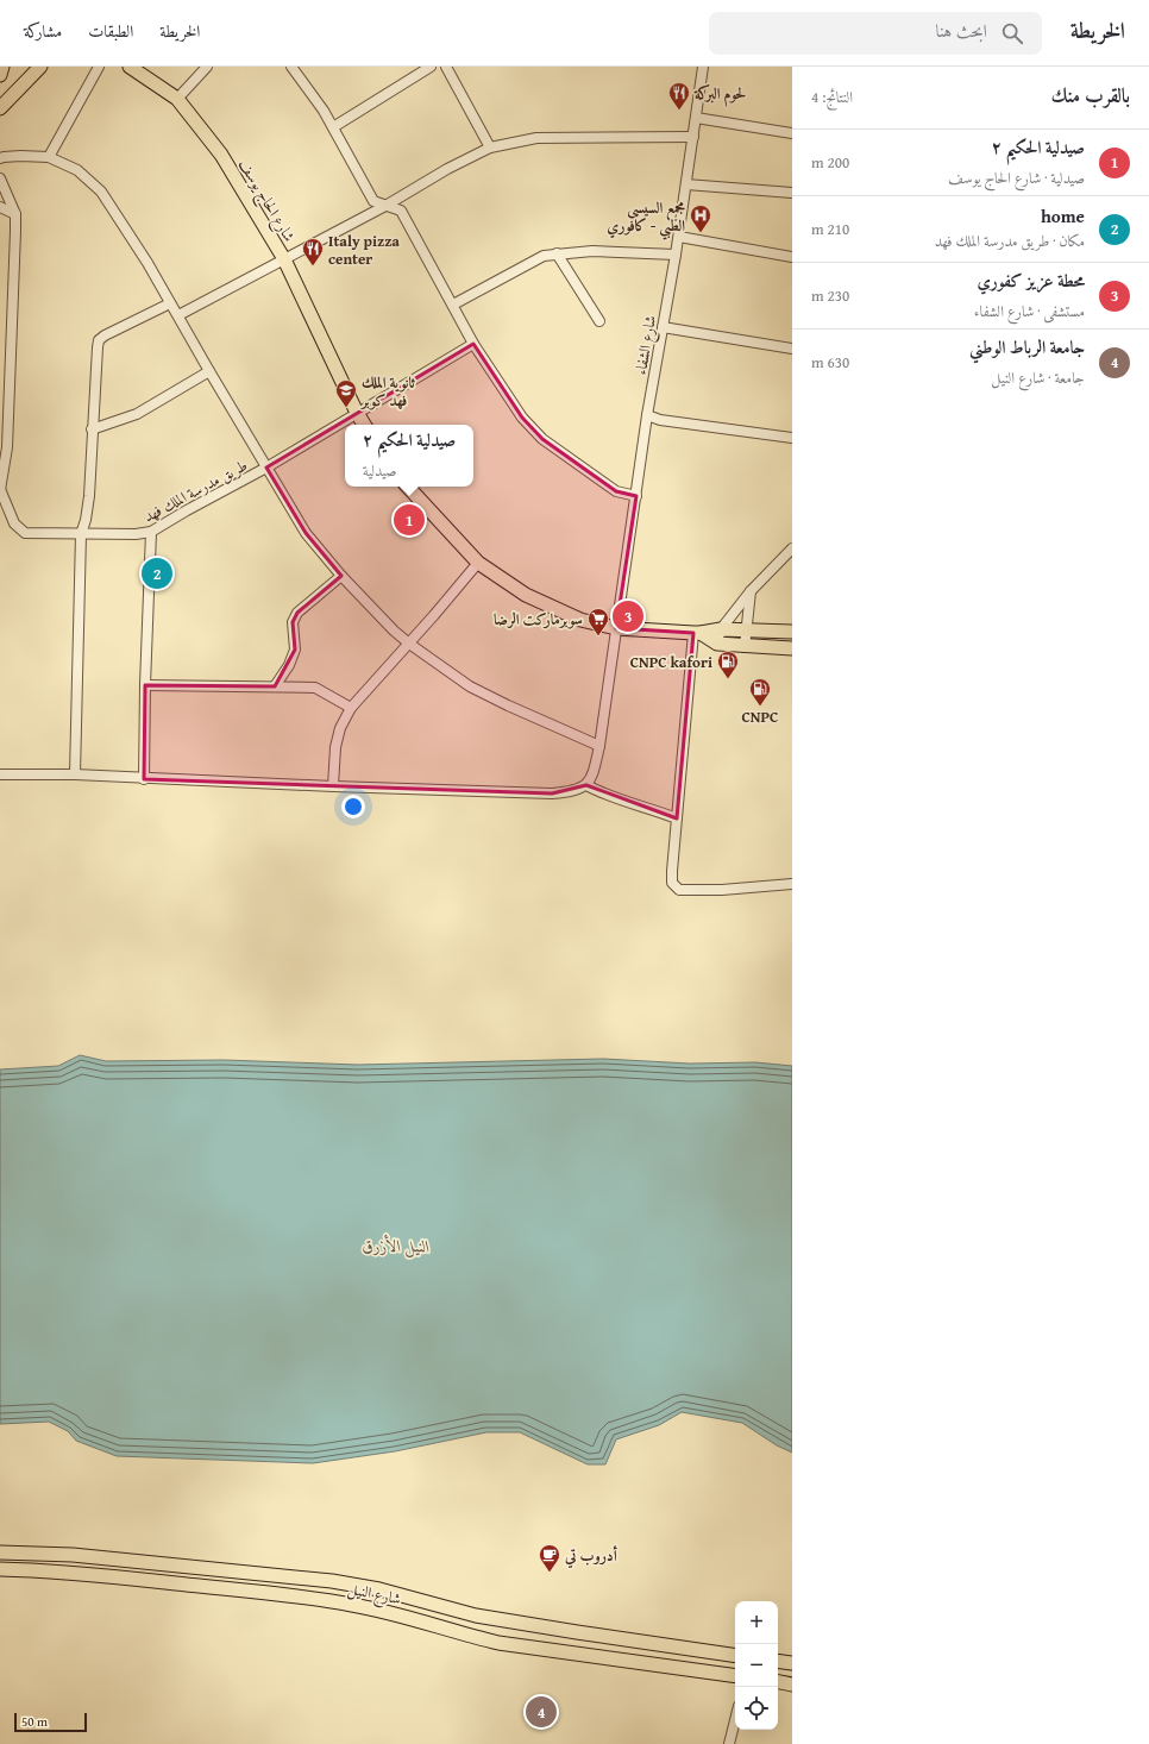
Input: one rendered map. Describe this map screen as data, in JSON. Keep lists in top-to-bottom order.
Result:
{
  "streets": {
    "main road": ["شارع الحاج يوسف", "شارع النيل"],
    "street": ["شارع الشفاء", "طريق مدرسة الملك فهد"]
  },
  "crossings": [
    ["شارع الحاج يوسف", "طريق مدرسة الملك فهد"]
  ],
  "water": ["النيل الأزرق"],
  "places": {
    "restaurant": ["لحوم البركة", "Italy pizza center"],
    "hospital": ["مجمع السيسي الطبي - كافوري"],
    "school or university": ["ثانوية الملك فهد كوبر"],
    "supermarket": ["سوبرماركت الرضا"],
    "fuel station": ["CNPC kafori", "CNPC"],
    "cafe": ["أدروب تي"]
  },
  "scale_bar": "50 m",
  "page": {
    "header": "الخريطة",
    "search": "ابحث هنا",
    "nav": ["الخريطة", "الطبقات", "مشاركة"],
    "heading": ["بالقرب منك", "النتائج: 4"],
    "list": [
      {
        "mark": "1",
        "name": "صيدلية الحكيم ٢",
        "note": "صيدلية · شارع الحاج يوسف",
        "value": "200 m"
      },
      {
        "mark": "2",
        "name": "home",
        "note": "مكان · طريق مدرسة الملك فهد",
        "value": "210 m"
      },
      {
        "mark": "3",
        "name": "محطة عزيز كفوري",
        "note": "مستشفى · شارع الشفاء",
        "value": "230 m"
      },
      {
        "mark": "4",
        "name": "جامعة الرباط الوطني",
        "note": "جامعة · شارع النيل",
        "value": "630 m"
      }
    ],
    "popup": ["صيدلية الحكيم ٢", "صيدلية"],
    "pins": [
      "1",
      "2",
      "3",
      "4"
    ],
    "map_buttons": ["+", "−"],
    "scale": "50 m"
  }
}
